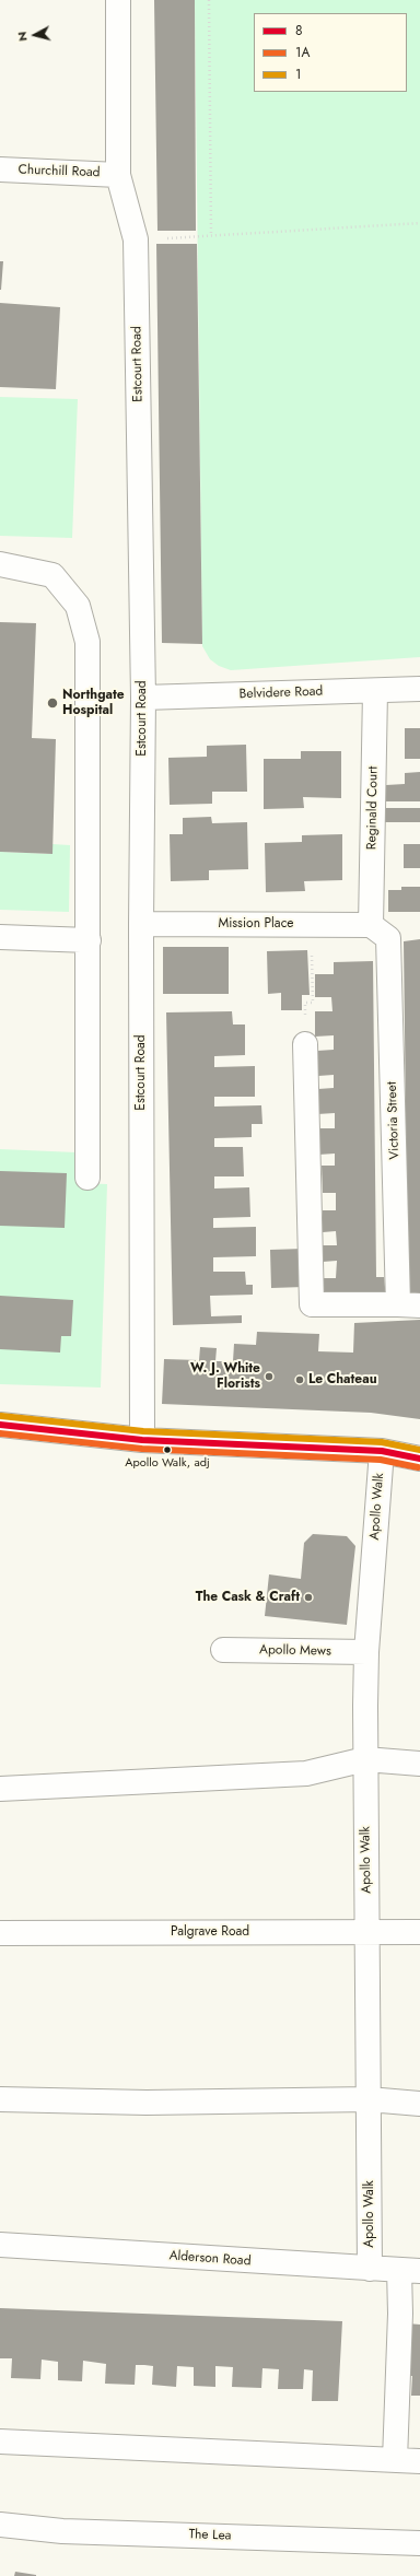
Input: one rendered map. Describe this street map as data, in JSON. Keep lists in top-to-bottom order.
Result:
{
  "streets": {
    "street": [
      "Churchill Road",
      "Estcourt Road",
      "Belvidere Road",
      "Reginald Court",
      "Mission Place",
      "Victoria Street",
      "Apollo Walk",
      "Apollo Mews",
      "Palgrave Road",
      "Alderson Road",
      "The Lea"
    ]
  },
  "crossings": [
    ["Churchill Road", "Estcourt Road"],
    ["Estcourt Road", "Belvidere Road"],
    ["Estcourt Road", "Mission Place"],
    ["Belvidere Road", "Reginald Court"],
    ["Reginald Court", "Mission Place"],
    ["Reginald Court", "Victoria Street"],
    ["Mission Place", "Victoria Street"],
    ["Apollo Walk", "Apollo Mews"],
    ["Apollo Walk", "Palgrave Road"],
    ["Apollo Walk", "Alderson Road"]
  ],
  "places": [
    "Northgate Hospital",
    "W. J. White Florists",
    "Le Chateau",
    "Apollo Walk, adj",
    "The Cask & Craft"
  ],
  "lines": ["transit line 1", "transit line 8", "transit line 1A"],
  "legend": ["8", "1A", "1"],
  "north": "left"
}
